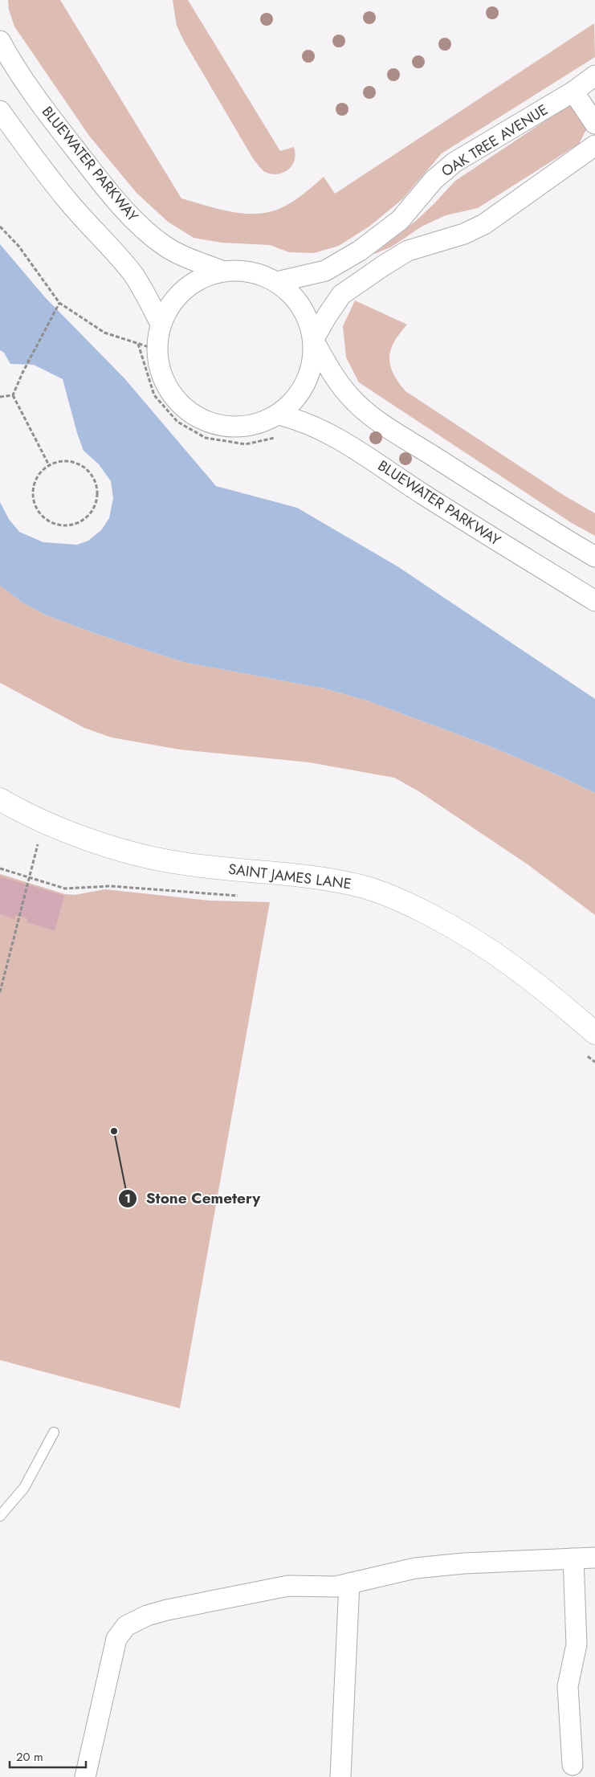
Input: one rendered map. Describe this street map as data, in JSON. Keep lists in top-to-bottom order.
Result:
{
  "streets": {
    "street": ["OAK TREE AVENUE", "BLUEWATER PARKWAY", "SAINT JAMES LANE"]
  },
  "places": ["Stone Cemetery"],
  "scale_bar": "20 m"
}
